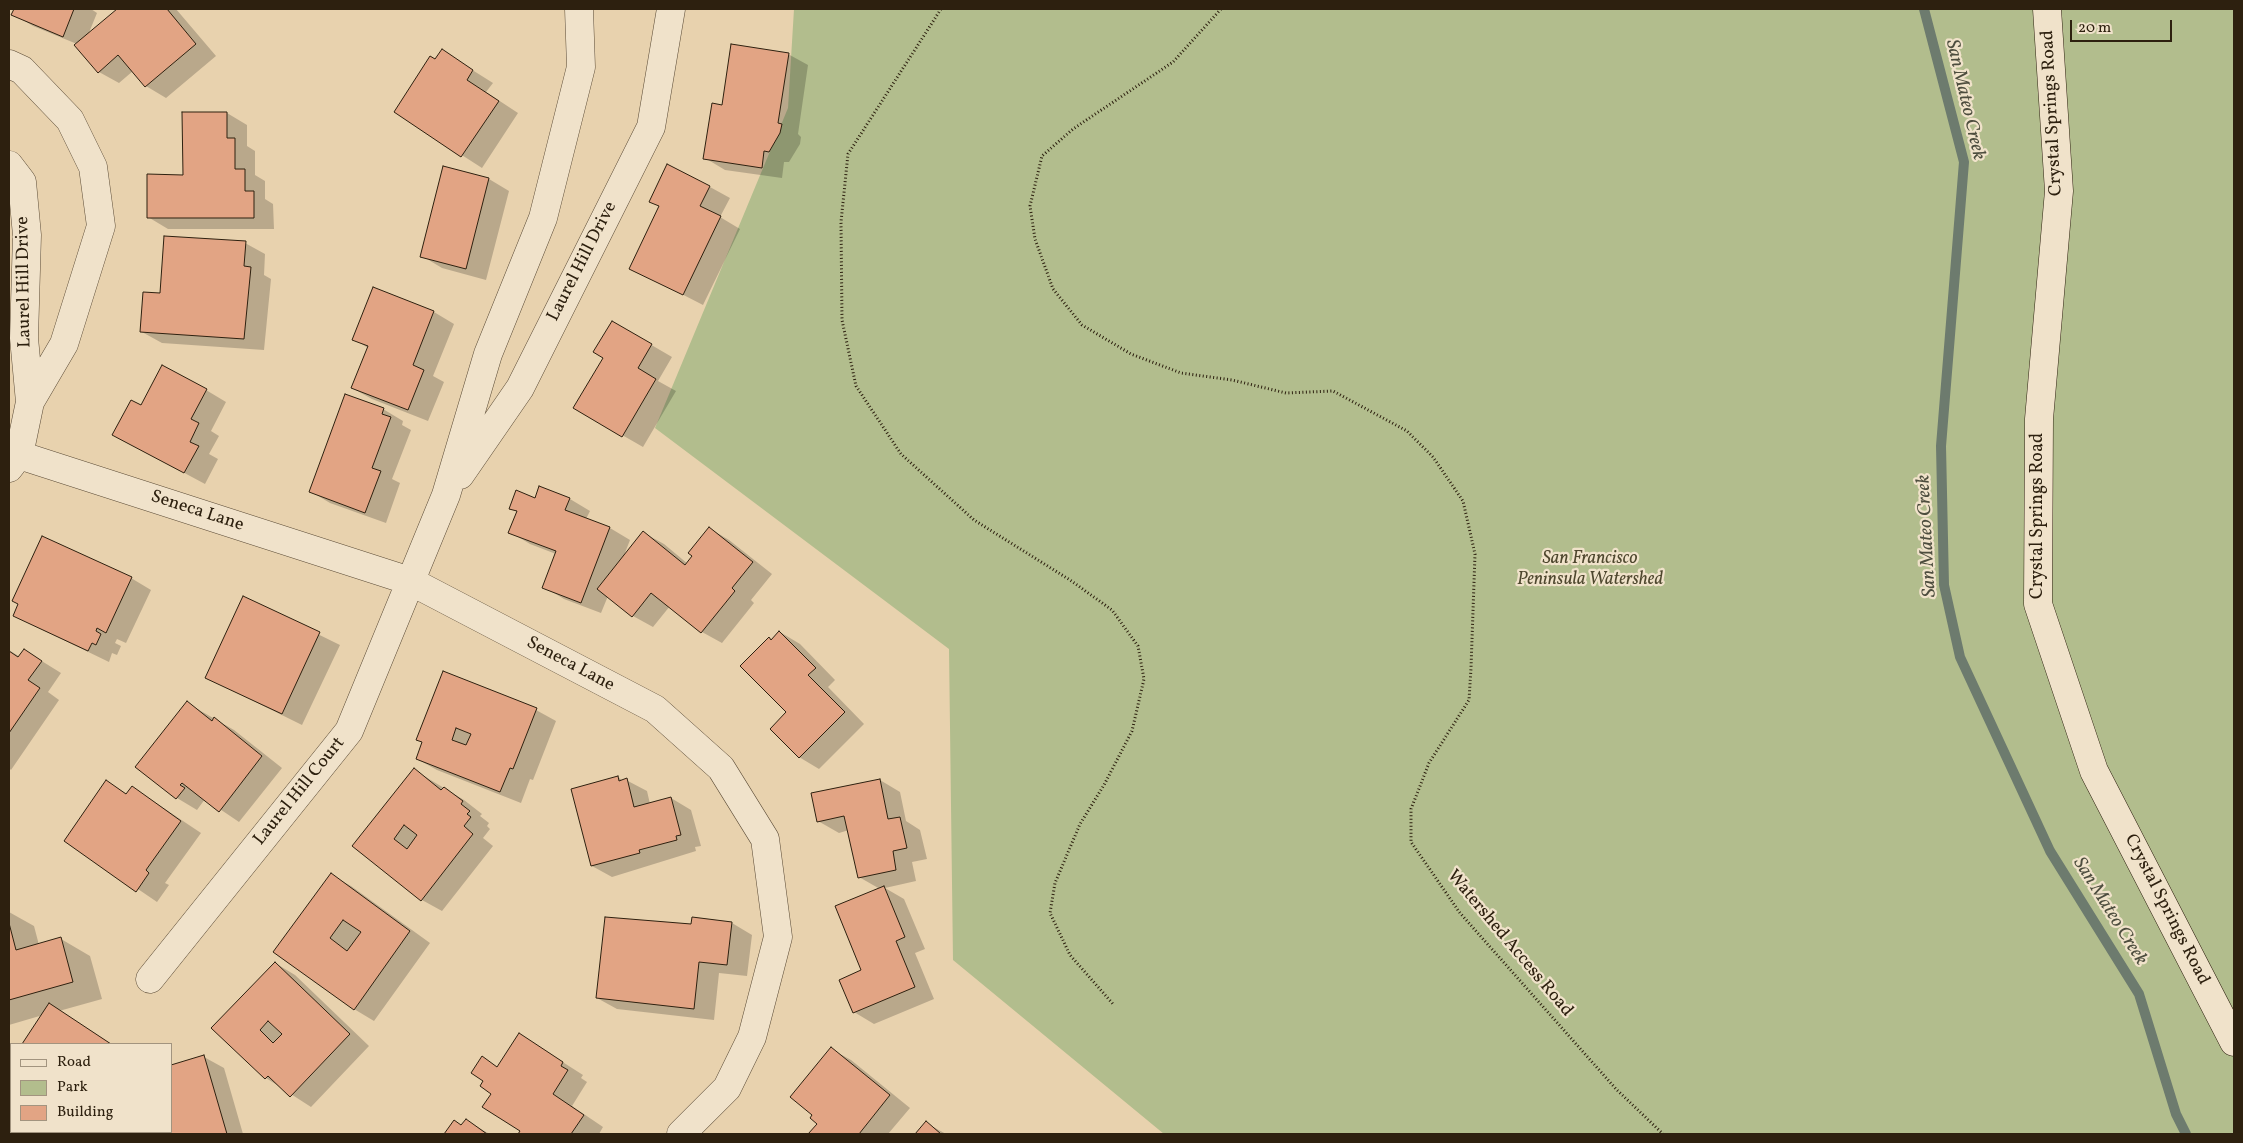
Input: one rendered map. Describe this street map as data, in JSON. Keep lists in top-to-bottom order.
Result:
{
  "streets": {
    "street": [
      "Crystal Springs Road",
      "Laurel Hill Drive",
      "Seneca Lane",
      "Laurel Hill Court"
    ],
    "path": ["Watershed Access Road"]
  },
  "crossings": [
    ["Laurel Hill Drive", "Seneca Lane"],
    ["Laurel Hill Drive", "Laurel Hill Court"],
    ["Seneca Lane", "Laurel Hill Court"]
  ],
  "water": ["San Mateo Creek"],
  "parks": ["San Francisco Peninsula Watershed"],
  "legend": ["Road", "Park", "Building"],
  "scale_bar": "20 m"
}
